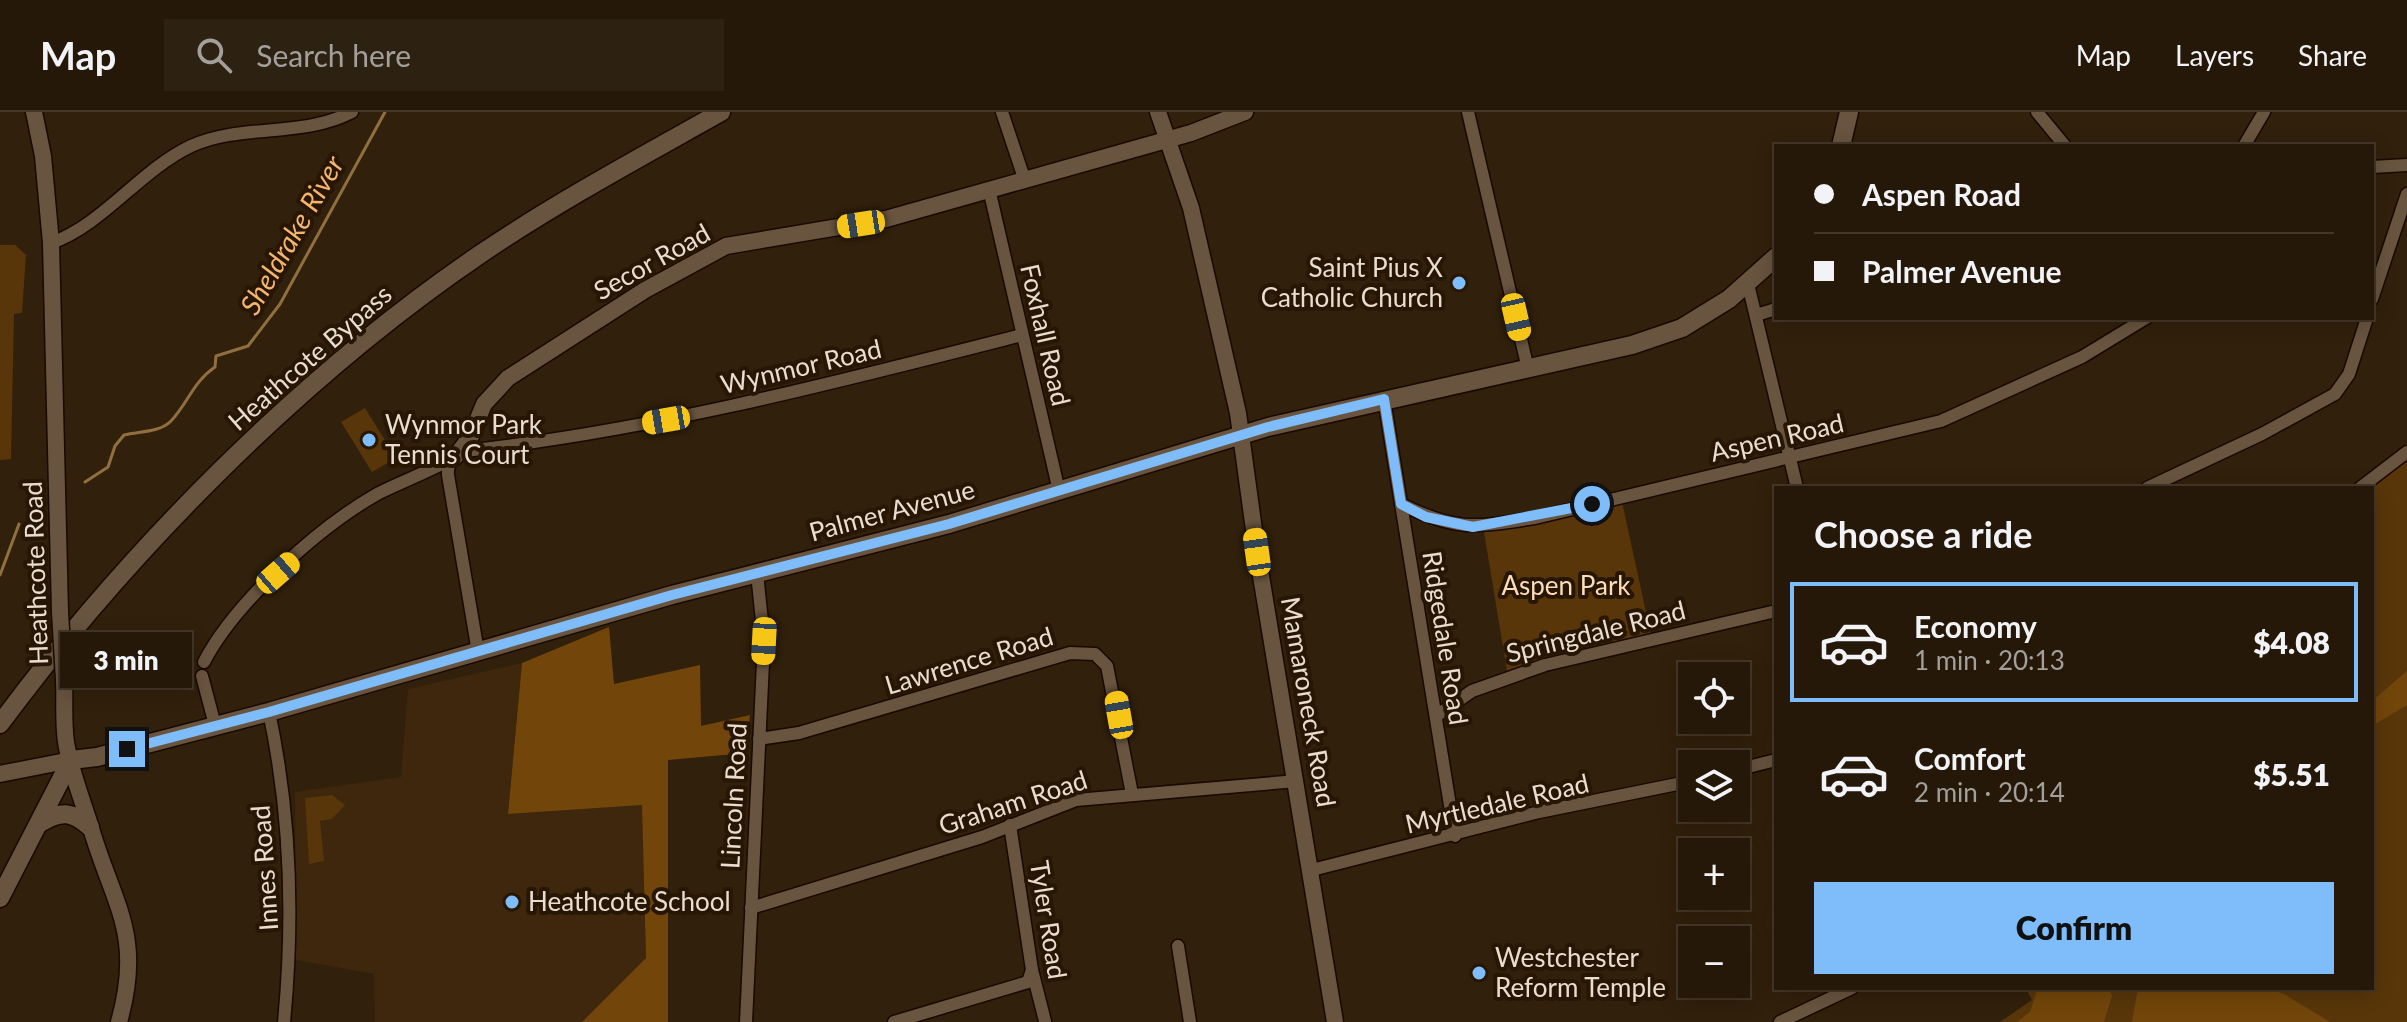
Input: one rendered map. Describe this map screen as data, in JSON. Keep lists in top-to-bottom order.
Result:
{
  "streets": {
    "main road": ["Heathcote Bypass", "Palmer Avenue"],
    "street": [
      "Secor Road",
      "Foxhall Road",
      "Wynmor Road",
      "Aspen Road",
      "Heathcote Road",
      "Springdale Road",
      "Ridgedale Road",
      "Lawrence Road",
      "Mamaroneck Road",
      "Lincoln Road",
      "Graham Road",
      "Myrtledale Road",
      "Innes Road",
      "Tyler Road"
    ]
  },
  "crossings": [
    ["Secor Road", "Foxhall Road"],
    ["Secor Road", "Wynmor Road"],
    ["Secor Road", "Mamaroneck Road"],
    ["Foxhall Road", "Wynmor Road"],
    ["Foxhall Road", "Palmer Avenue"],
    ["Aspen Road", "Ridgedale Road"],
    ["Palmer Avenue", "Heathcote Road"],
    ["Palmer Avenue", "Ridgedale Road"],
    ["Palmer Avenue", "Mamaroneck Road"],
    ["Palmer Avenue", "Lincoln Road"],
    ["Palmer Avenue", "Innes Road"],
    ["Springdale Road", "Ridgedale Road"],
    ["Ridgedale Road", "Myrtledale Road"],
    ["Lawrence Road", "Lincoln Road"],
    ["Lawrence Road", "Graham Road"],
    ["Mamaroneck Road", "Graham Road"],
    ["Mamaroneck Road", "Myrtledale Road"],
    ["Lincoln Road", "Graham Road"],
    ["Graham Road", "Tyler Road"]
  ],
  "water": ["Sheldrake River"],
  "parks": ["Aspen Park"],
  "places": [
    "Saint Pius X Catholic Church",
    "Wynmor Park Tennis Court",
    "Heathcote School",
    "Westchester Reform Temple"
  ],
  "page": {
    "header": "Map",
    "search": "Search here",
    "nav": ["Map", "Layers", "Share"],
    "banner": ["Aspen Road", "Palmer Avenue"],
    "heading": "Choose a ride",
    "list": [
      {
        "name": "Economy",
        "note": "1 min · 20:13",
        "value": "$4.08"
      },
      {
        "name": "Comfort",
        "note": "2 min · 20:14",
        "value": "$5.51"
      }
    ],
    "bubble": "3 min",
    "map_buttons": ["+", "−"],
    "buttons": "Confirm"
  }
}
